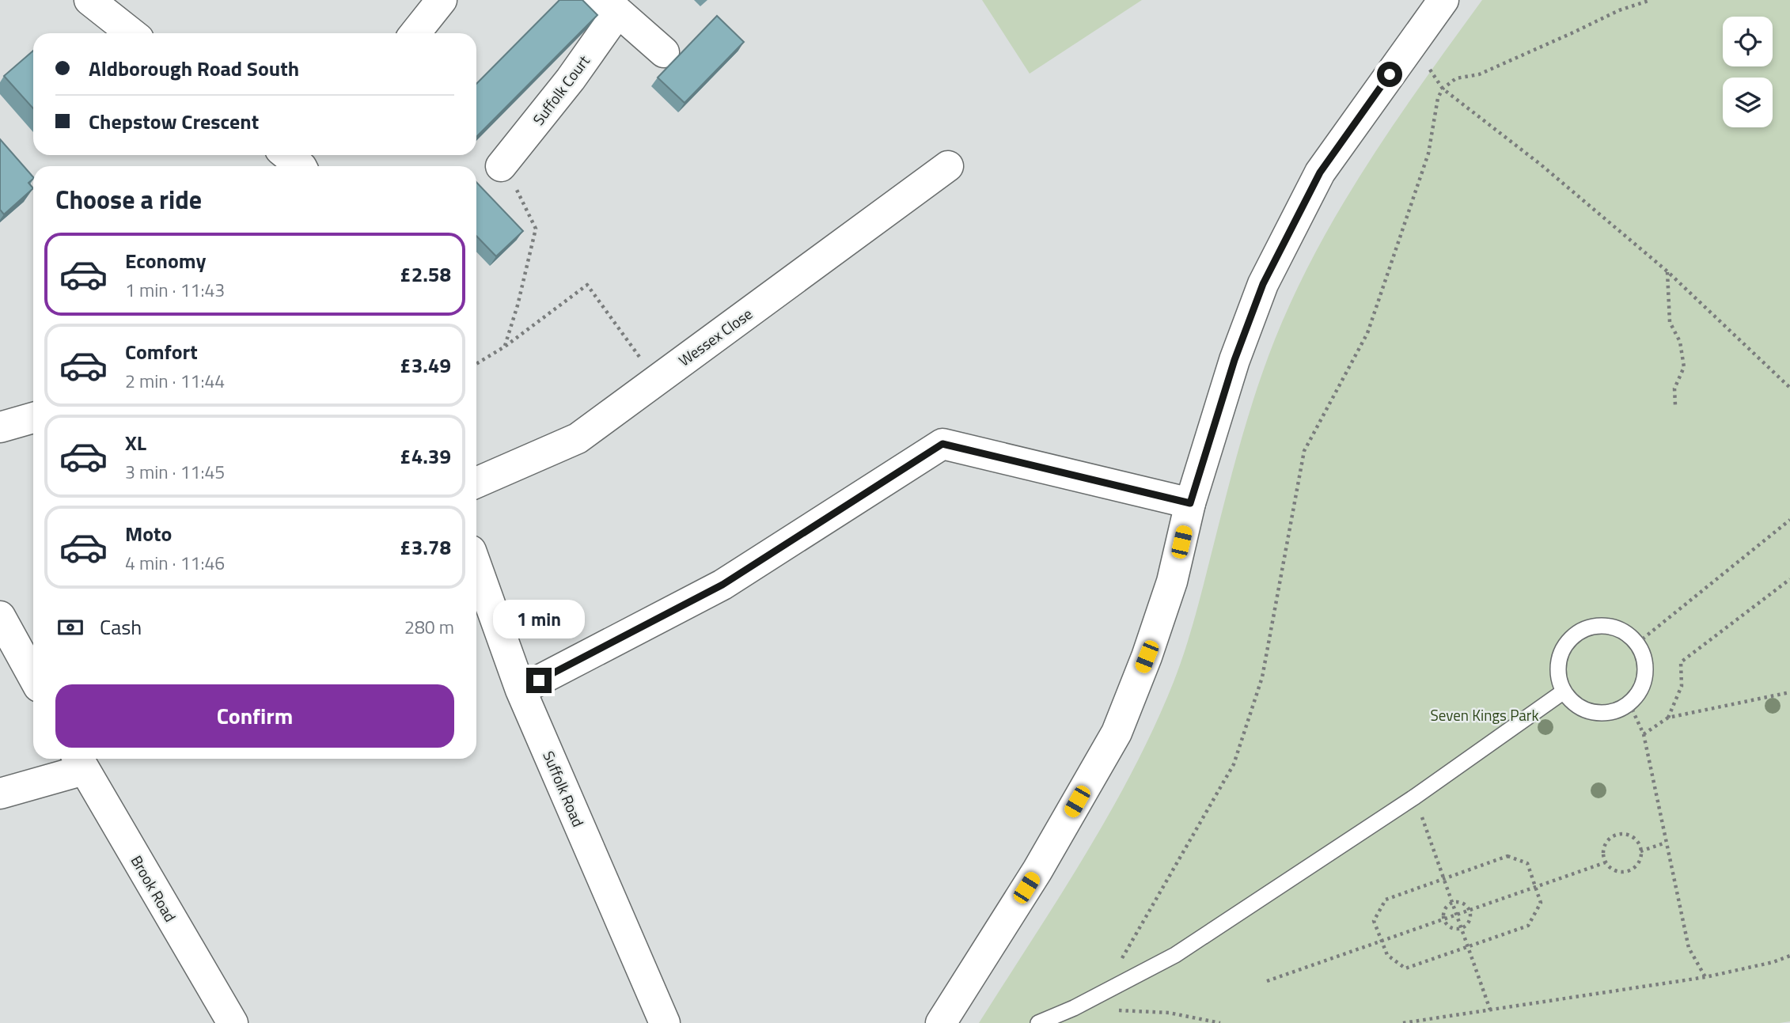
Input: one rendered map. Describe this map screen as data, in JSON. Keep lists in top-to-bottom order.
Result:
{
  "streets": {
    "street": [
      "Suffolk Court",
      "Wessex Close",
      "Suffolk Road",
      "Brook Road"
    ]
  },
  "parks": ["Seven Kings Park"],
  "page": {
    "banner": ["Aldborough Road South", "Chepstow Crescent"],
    "heading": "Choose a ride",
    "list": [
      {
        "name": "Economy",
        "note": "1 min · 11:43",
        "value": "£2.58"
      },
      {
        "name": "Comfort",
        "note": "2 min · 11:44",
        "value": "£3.49"
      },
      {
        "name": "XL",
        "note": "3 min · 11:45",
        "value": "£4.39"
      },
      {
        "name": "Moto",
        "note": "4 min · 11:46",
        "value": "£3.78"
      }
    ],
    "pay": ["Cash", "280 m"],
    "bubble": "1 min",
    "buttons": "Confirm"
  }
}
